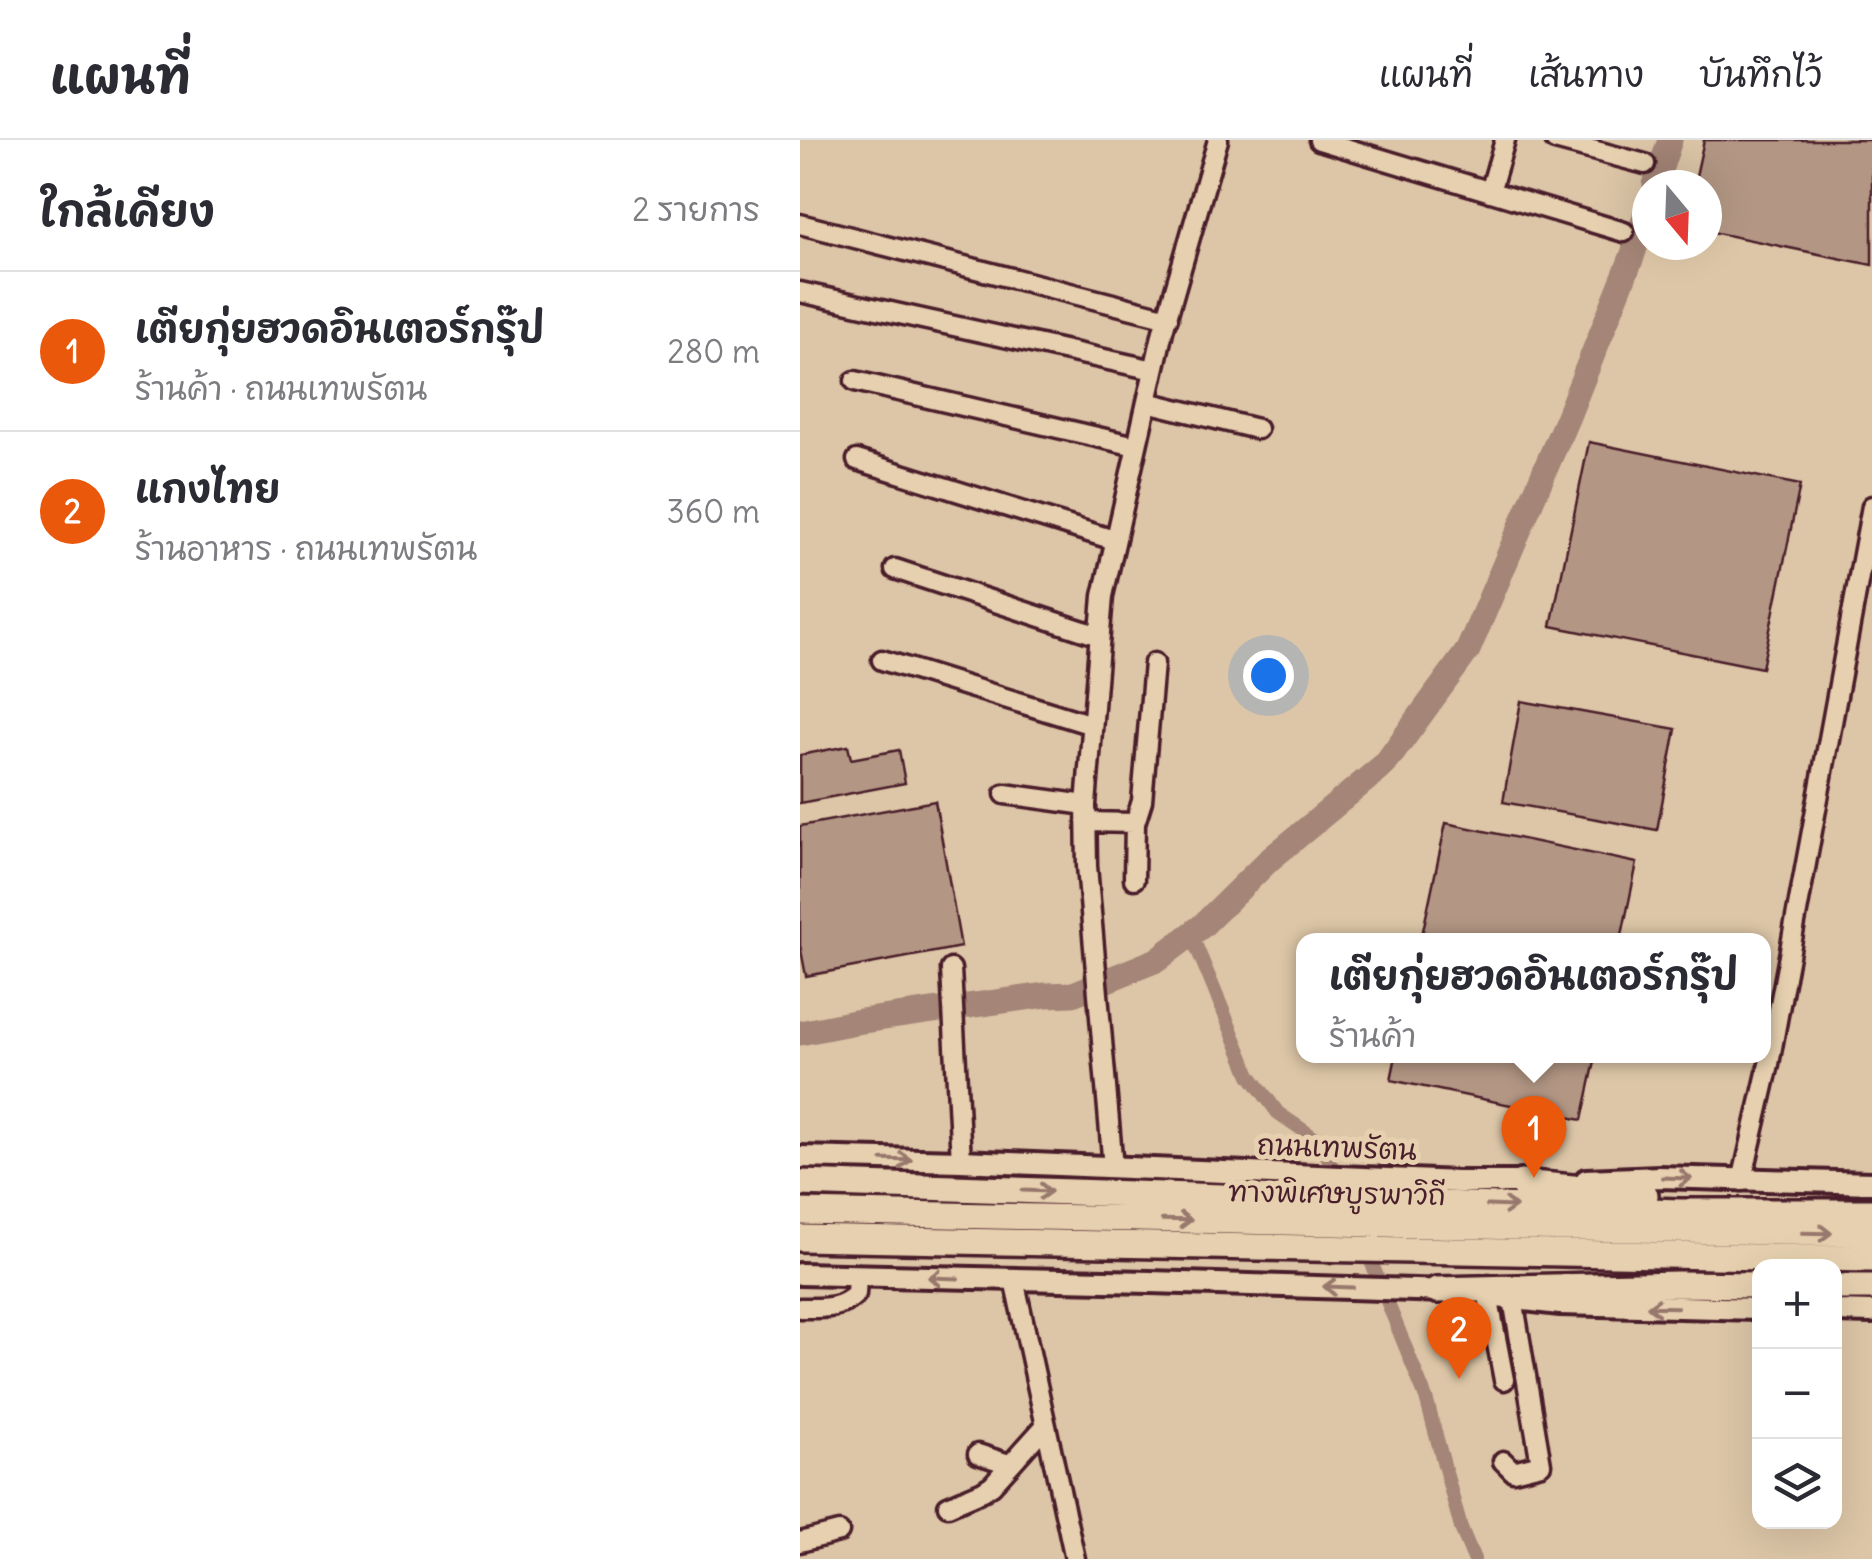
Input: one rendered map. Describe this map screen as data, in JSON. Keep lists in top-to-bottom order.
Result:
{
  "streets": {
    "highway": ["ถนนเทพรัตน", "ทางพิเศษบูรพาวิถี"]
  },
  "north": "bottom",
  "page": {
    "header": "แผนที่",
    "nav": ["แผนที่", "เส้นทาง", "บันทึกไว้"],
    "heading": ["ใกล้เคียง", "2 รายการ"],
    "list": [
      {
        "mark": "1",
        "name": "เตียกุ่ยฮวดอินเตอร์กรุ๊ป",
        "note": "ร้านค้า · ถนนเทพรัตน",
        "value": "280 m"
      },
      {
        "mark": "2",
        "name": "แกงไทย",
        "note": "ร้านอาหาร · ถนนเทพรัตน",
        "value": "360 m"
      }
    ],
    "popup": ["เตียกุ่ยฮวดอินเตอร์กรุ๊ป", "ร้านค้า"],
    "pins": ["1", "2"],
    "map_buttons": ["+", "−"]
  }
}
